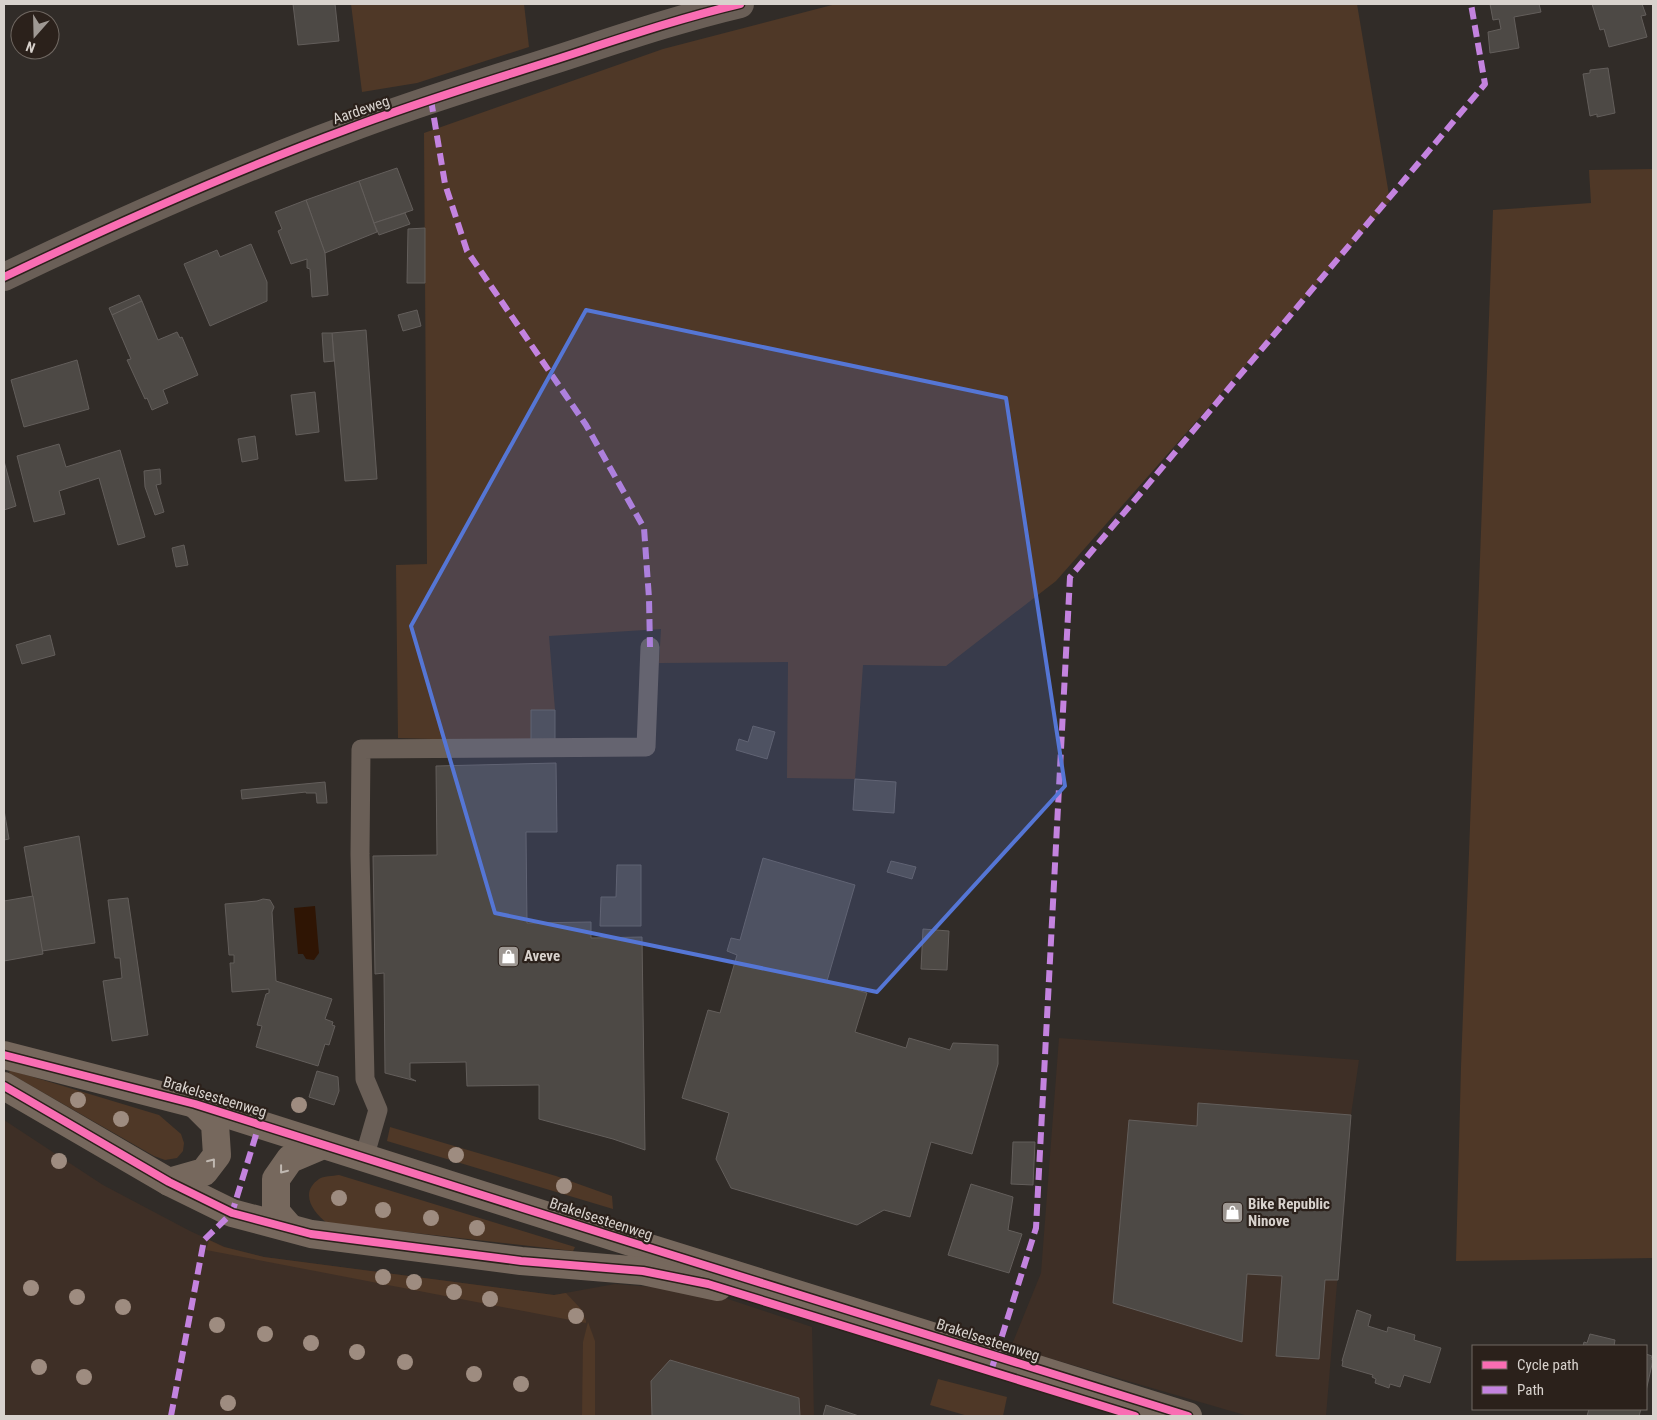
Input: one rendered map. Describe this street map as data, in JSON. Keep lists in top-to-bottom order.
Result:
{
  "streets": {
    "main road": ["Brakelsesteenweg"],
    "street": ["Aardeweg"]
  },
  "places": {
    "shop": ["Aveve", "Bike Republic Ninove"]
  },
  "legend": ["Cycle path", "Path"],
  "north": "bottom"
}
